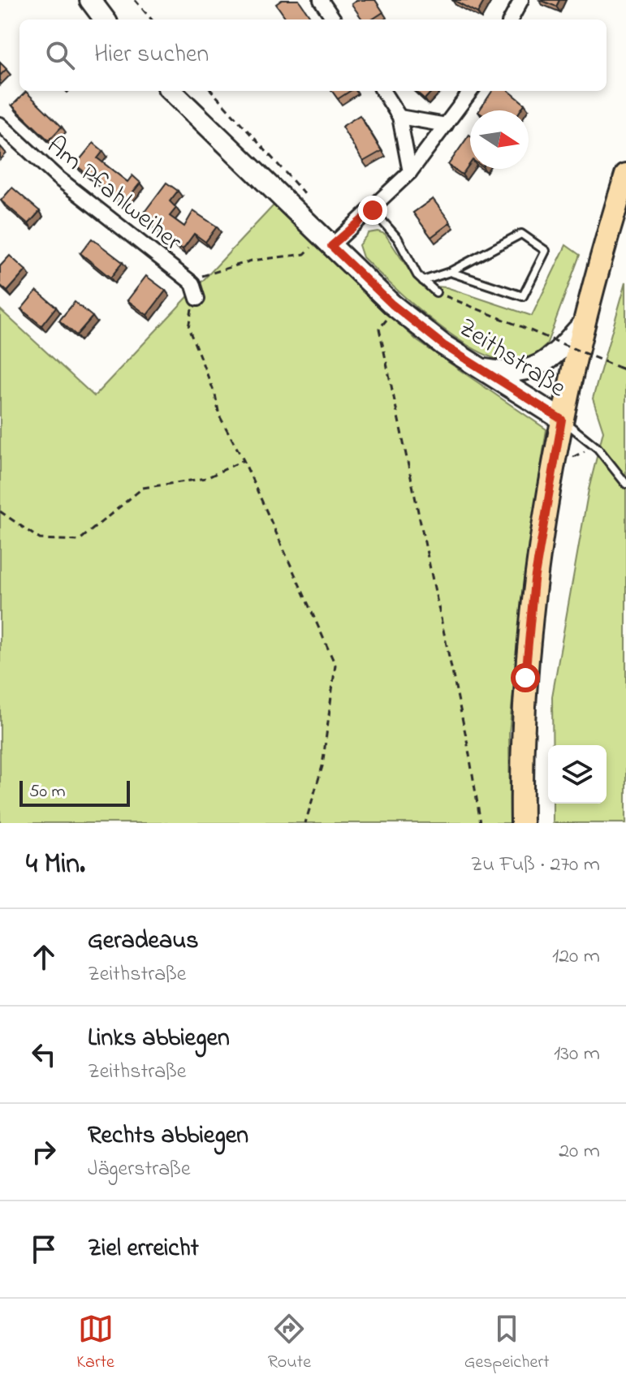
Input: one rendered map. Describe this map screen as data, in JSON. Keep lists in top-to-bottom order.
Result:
{
  "streets": {
    "main road": ["Zeithstraße"],
    "street": ["Am Pfahlweiher"]
  },
  "scale_bar": "50 m",
  "north": "right",
  "page": {
    "search": "Hier suchen",
    "scale": "50 m",
    "heading": ["4 Min.", "Zu Fuß · 270 m"],
    "list": [
      ["Geradeaus", "Zeithstraße", "120 m"],
      ["Links abbiegen", "Zeithstraße", "130 m"],
      ["Rechts abbiegen", "Jägerstraße", "20 m"],
      "Ziel erreicht"
    ],
    "nav": ["Karte", "Route", "Gespeichert"]
  }
}
